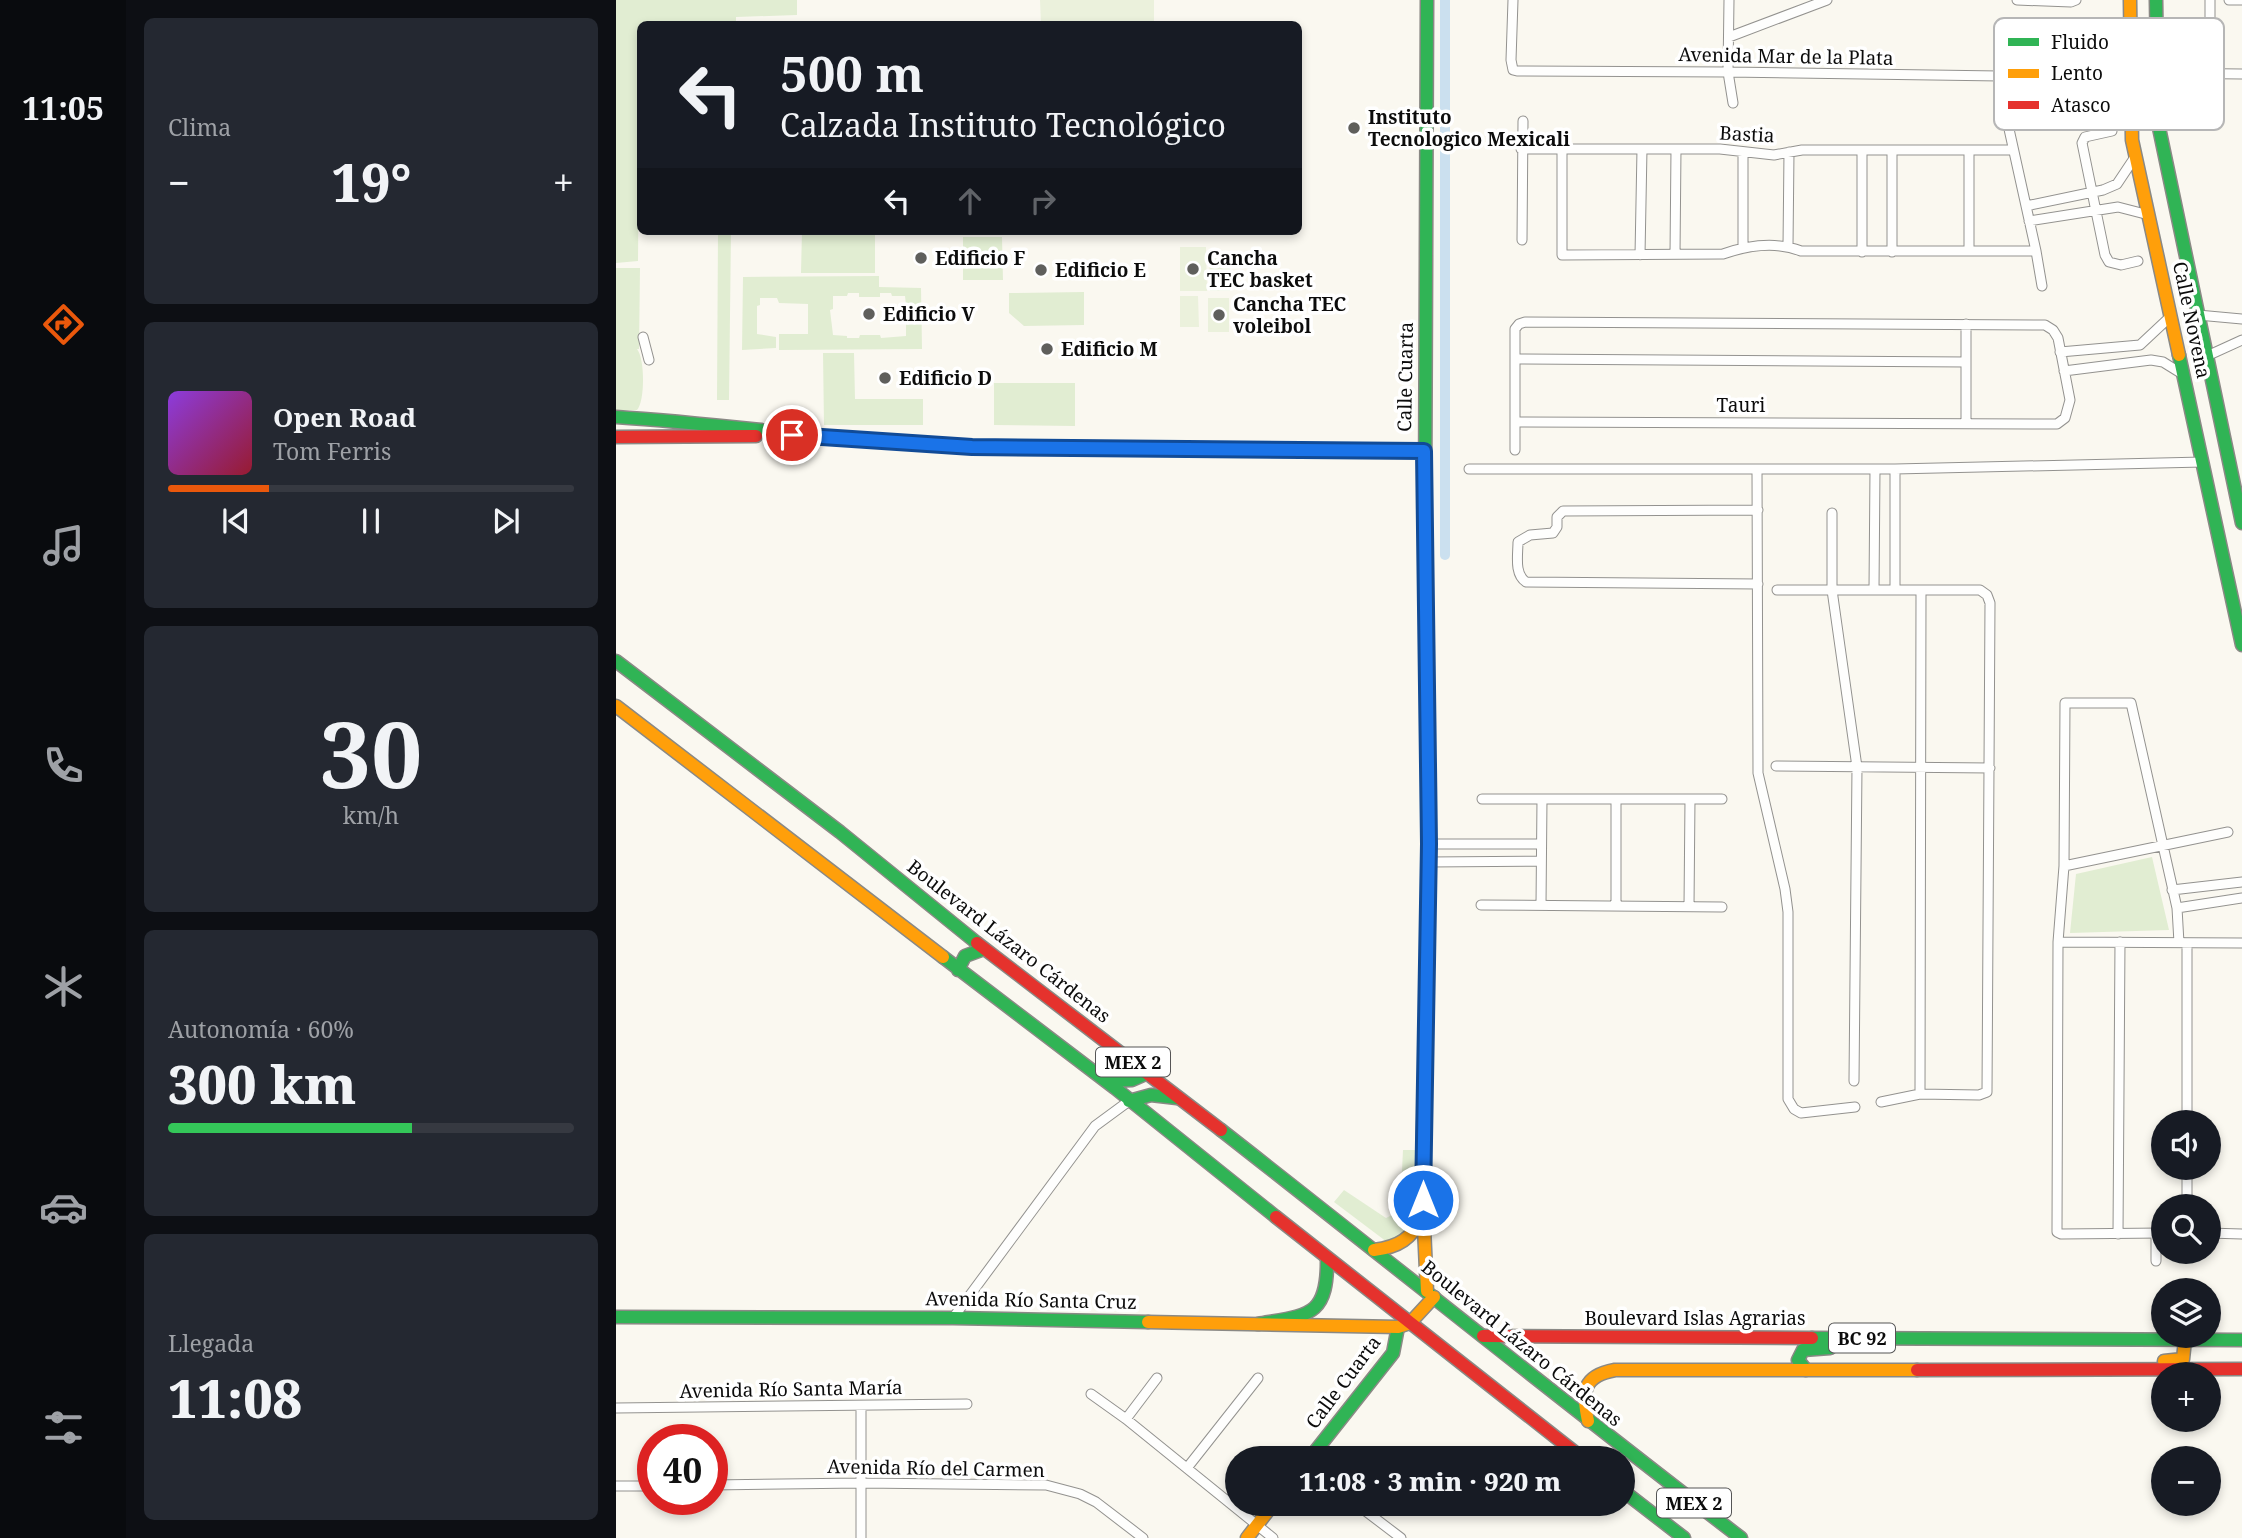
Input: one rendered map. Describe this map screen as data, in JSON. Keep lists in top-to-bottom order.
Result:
{
  "streets": {
    "main road": [
      "Calle Novena",
      "Calle Cuarta",
      "Boulevard Lázaro Cárdenas",
      "MEX 2",
      "Avenida Río Santa Cruz",
      "Boulevard Islas Agrarias",
      "BC 92"
    ],
    "street": [
      "Avenida Mar de la Plata",
      "Bastia",
      "Tauri",
      "Avenida Río Santa María",
      "Avenida Río del Carmen"
    ]
  },
  "crossings": [
    ["Calle Cuarta", "Boulevard Lázaro Cárdenas"],
    ["Calle Cuarta", "MEX 2"],
    ["Calle Cuarta", "Avenida Río Santa Cruz"],
    ["Boulevard Lázaro Cárdenas", "Boulevard Islas Agrarias"],
    ["Boulevard Lázaro Cárdenas", "BC 92"],
    ["MEX 2", "Avenida Río Santa Cruz"]
  ],
  "places": [
    "Instituto Tecnologico Mexicali",
    "Edificio F",
    "Cancha TEC basket",
    "Edificio E",
    "Edificio V",
    "Cancha TEC voleibol",
    "Edificio M",
    "Edificio D"
  ],
  "legend": ["Fluido", "Lento", "Atasco"],
  "page": {
    "tabs": "11:05",
    "tile": [
      "Clima",
      ["30", "km/h"],
      ["Autonomía · 60%", "300 km"],
      ["Llegada", "11:08"]
    ],
    "turn": ["500 m", "Calzada Instituto Tecnológico"],
    "heat": ["−", "19°", "+"],
    "song": ["Open Road", "Tom Ferris"],
    "map_buttons": ["+", "−"],
    "limit": "40",
    "trip": "11:08 · 3 min · 920 m"
  }
}
